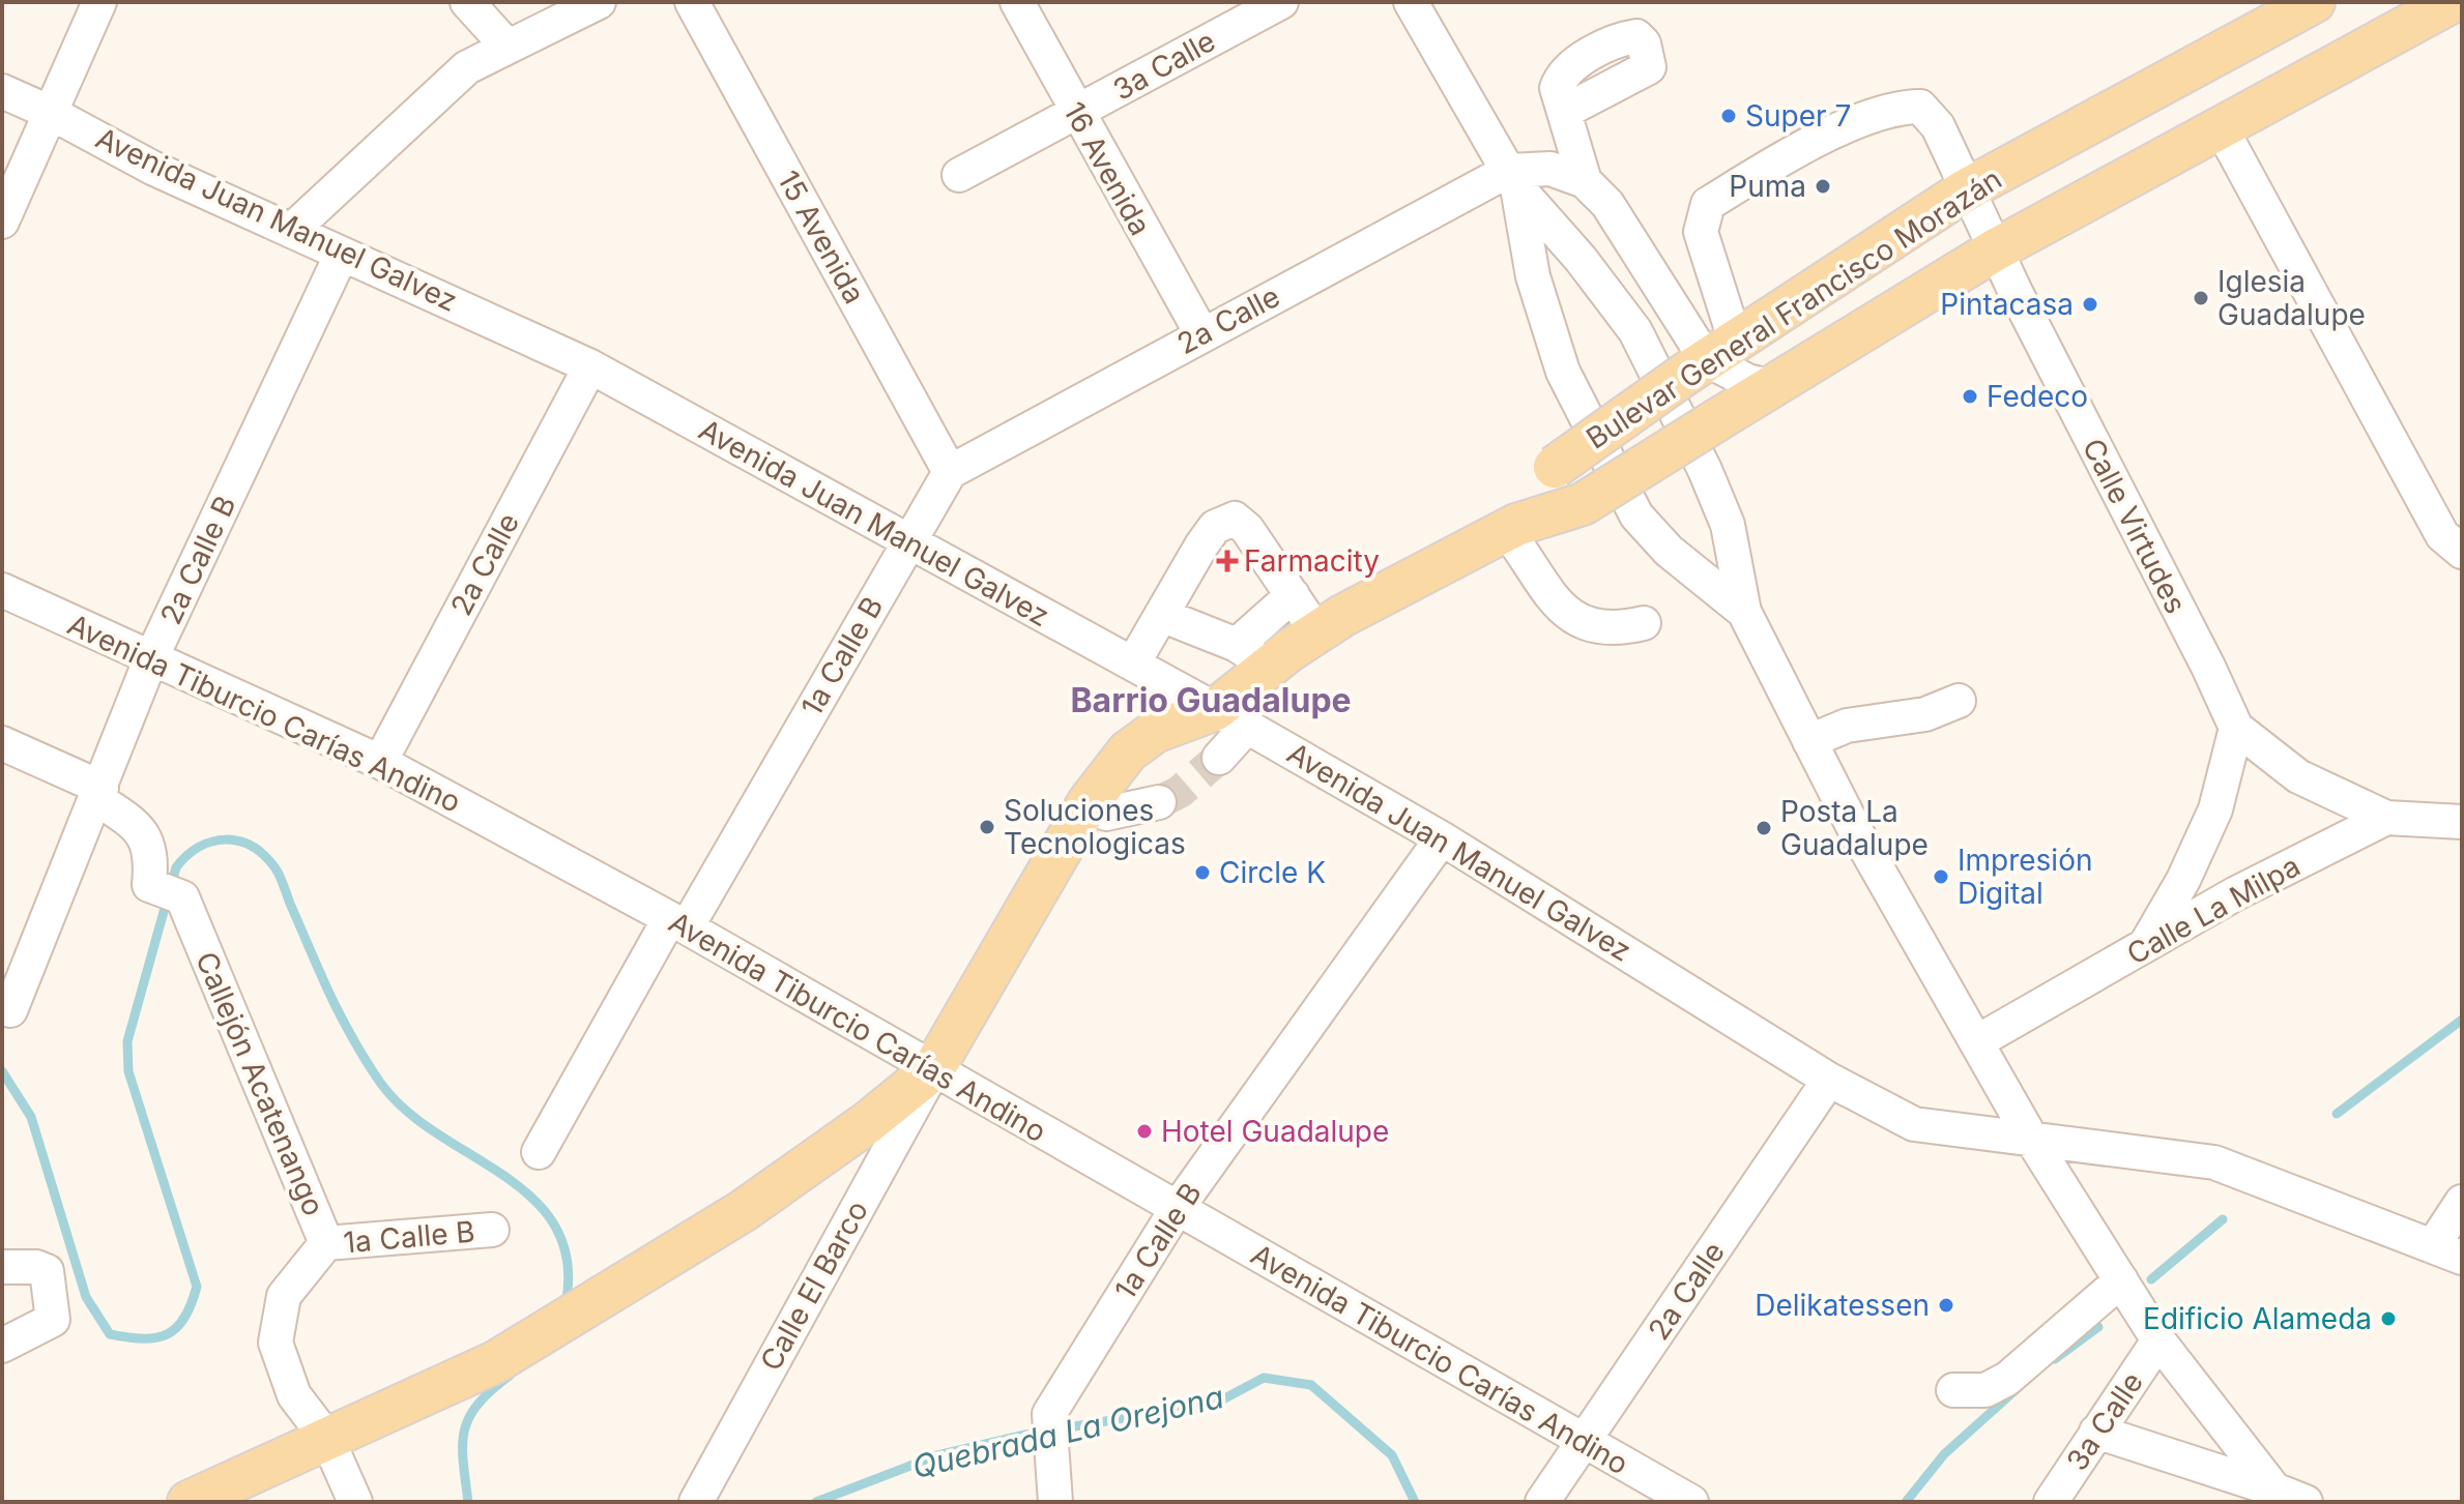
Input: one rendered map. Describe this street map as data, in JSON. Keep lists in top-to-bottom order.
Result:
{
  "streets": {
    "main road": ["Bulevar General Francisco Morazán"],
    "street": [
      "3a Calle",
      "16 Avenida",
      "Avenida Juan Manuel Galvez",
      "15 Avenida",
      "2a Calle",
      "Calle Virtudes",
      "2a Calle B",
      "1a Calle B",
      "Avenida Tiburcio Carías Andino",
      "Calle La Milpa",
      "Callejón Acatenango",
      "Calle El Barco"
    ]
  },
  "crossings": [
    ["3a Calle", "16 Avenida"],
    ["16 Avenida", "2a Calle"],
    ["Avenida Juan Manuel Galvez", "Bulevar General Francisco Morazán"],
    ["Avenida Juan Manuel Galvez", "2a Calle"],
    ["Avenida Juan Manuel Galvez", "2a Calle B"],
    ["Avenida Juan Manuel Galvez", "1a Calle B"],
    ["15 Avenida", "2a Calle"],
    ["15 Avenida", "1a Calle B"],
    ["Bulevar General Francisco Morazán", "Calle Virtudes"],
    ["Bulevar General Francisco Morazán", "Avenida Tiburcio Carías Andino"],
    ["Bulevar General Francisco Morazán", "Callejón Acatenango"],
    ["Bulevar General Francisco Morazán", "Calle El Barco"],
    ["2a Calle", "1a Calle B"],
    ["2a Calle", "Avenida Tiburcio Carías Andino"],
    ["Calle Virtudes", "Calle La Milpa"],
    ["2a Calle B", "Avenida Tiburcio Carías Andino"],
    ["2a Calle B", "Callejón Acatenango"],
    ["1a Calle B", "Avenida Tiburcio Carías Andino"],
    ["1a Calle B", "Callejón Acatenango"],
    ["Avenida Tiburcio Carías Andino", "Calle El Barco"]
  ],
  "districts": ["Barrio Guadalupe"],
  "water": ["Quebrada La Orejona"],
  "places": {
    "other": [
      "Super 7",
      "Puma",
      "Iglesia Guadalupe",
      "Pintacasa",
      "Fedeco",
      "Soluciones Tecnologicas",
      "Posta La Guadalupe",
      "Circle K",
      "Impresión Digital",
      "Hotel Guadalupe",
      "Delikatessen",
      "Edificio Alameda"
    ],
    "health": ["Farmacity"]
  }
}
